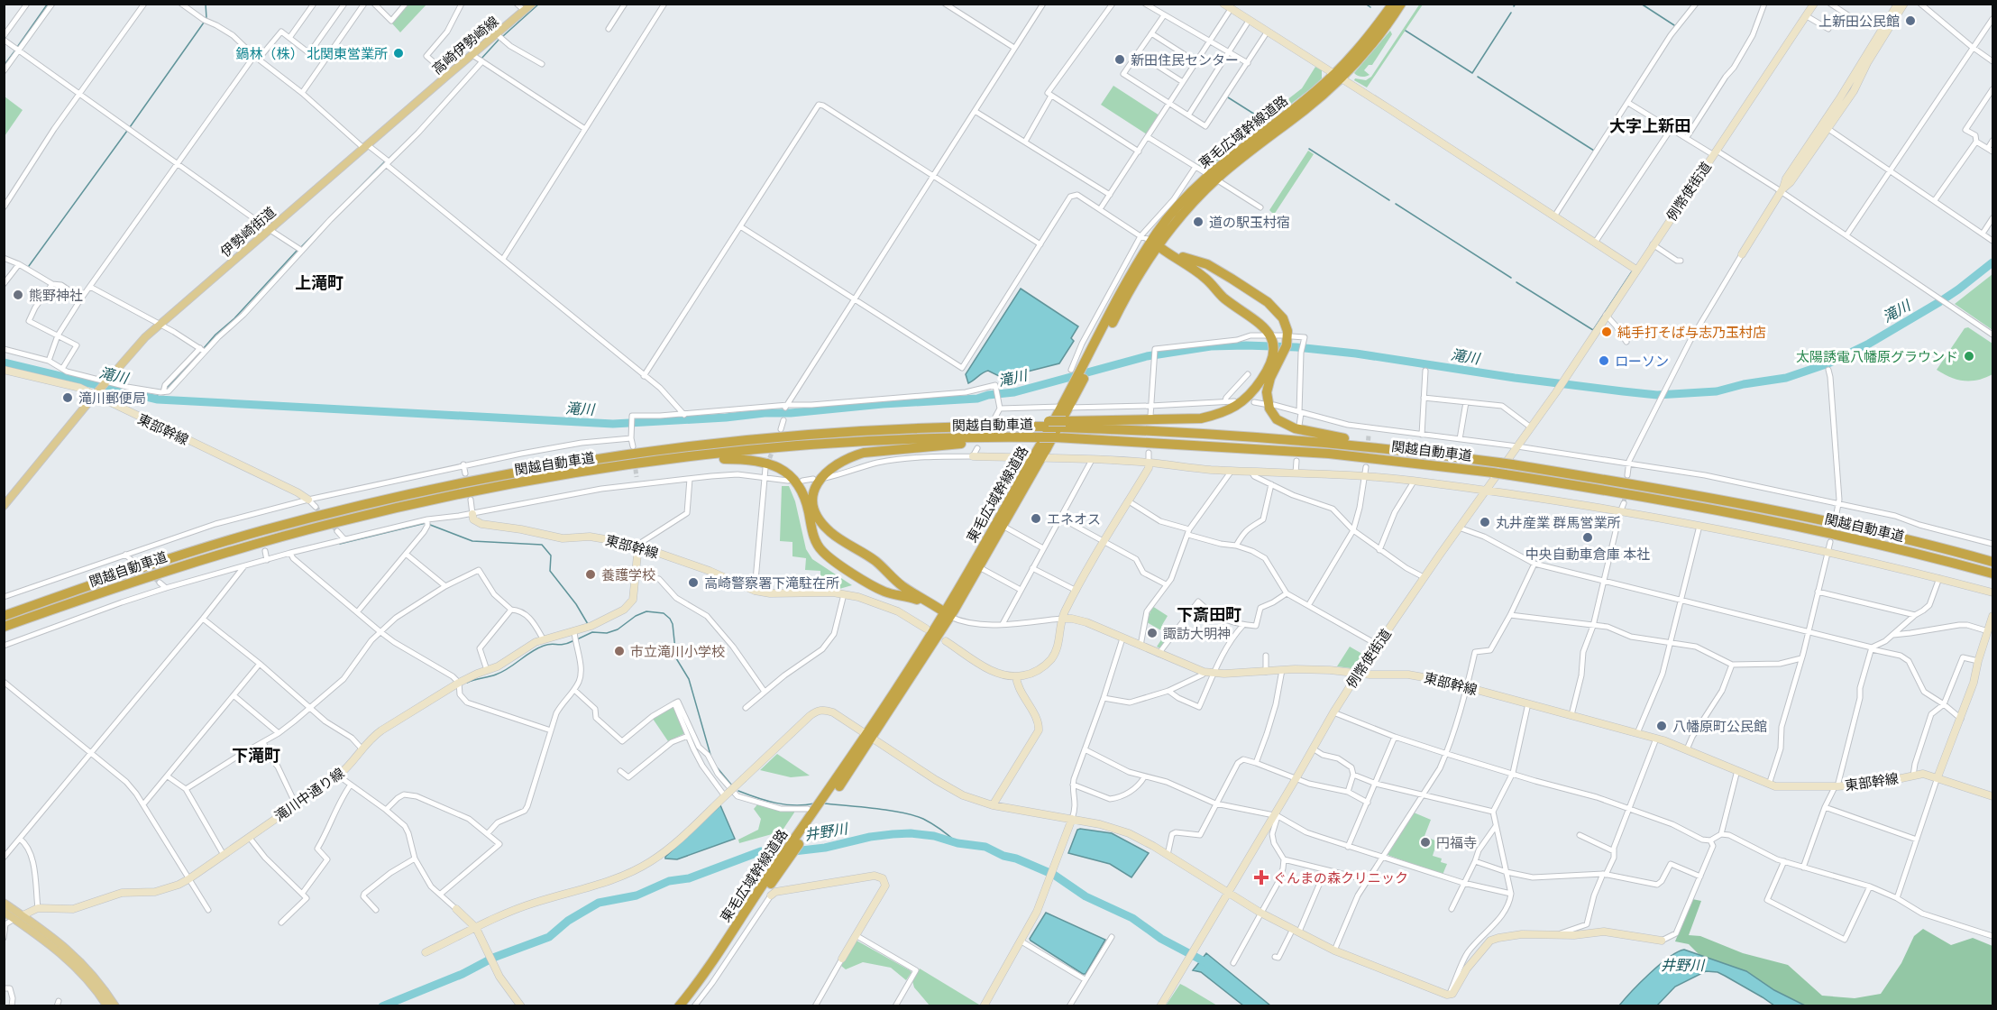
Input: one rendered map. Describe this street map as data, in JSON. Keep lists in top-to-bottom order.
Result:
{
  "streets": {
    "highway": ["東毛広域幹線道路", "関越自動車道"],
    "main road": ["高崎伊勢崎線", "伊勢崎街道"],
    "street": ["例幣使街道", "東部幹線", "滝川中通り線"]
  },
  "crossings": [
    ["高崎伊勢崎線", "伊勢崎街道"],
    ["例幣使街道", "東部幹線"],
    ["伊勢崎街道", "東部幹線"],
    ["東部幹線", "滝川中通り線"]
  ],
  "districts": [
    "大字上新田",
    "上滝町",
    "下斎田町",
    "下滝町"
  ],
  "water": ["滝川", "井野川"],
  "places": {
    "other": [
      "上新田公民館",
      "鍋林（株） 北関東営業所",
      "新田住民センター",
      "道の駅玉村宿",
      "熊野神社",
      "純手打そば与志乃玉村店",
      "太陽誘電八幡原グラウンド",
      "ローソン",
      "滝川郵便局",
      "エネオス",
      "丸井産業 群馬営業所",
      "中央自動車倉庫 本社",
      "養護学校",
      "高崎警察署下滝駐在所",
      "諏訪大明神",
      "市立滝川小学校",
      "八幡原町公民館",
      "円福寺"
    ],
    "health": ["ぐんまの森クリニック"]
  }
}
